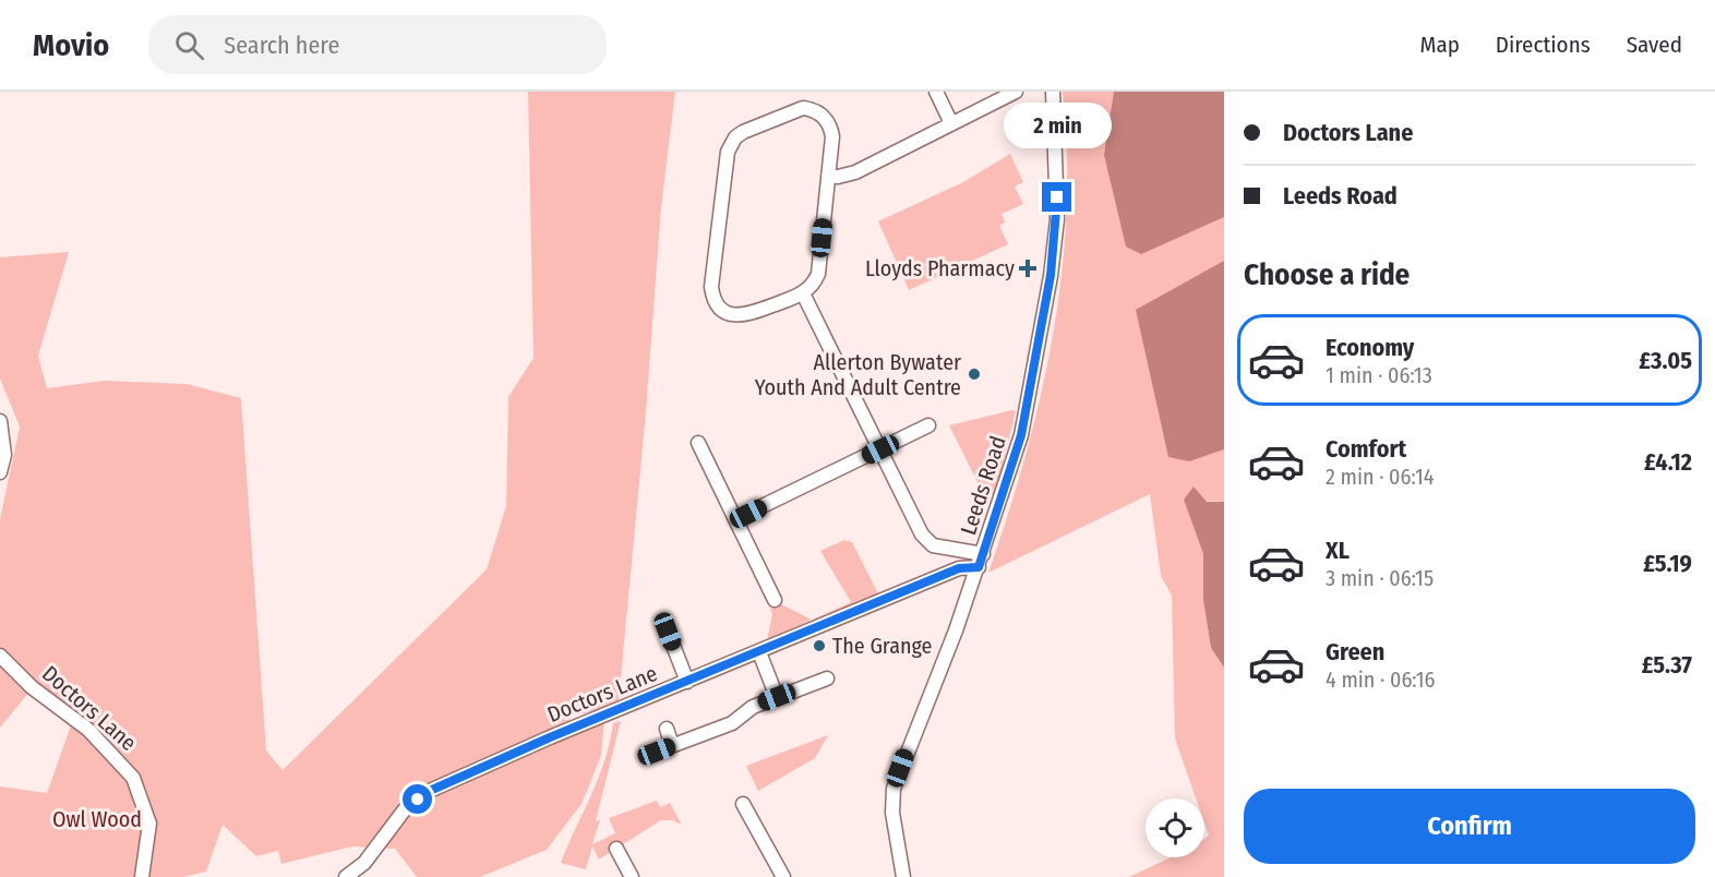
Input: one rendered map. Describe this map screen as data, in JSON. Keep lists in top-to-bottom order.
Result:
{
  "streets": {
    "street": ["Leeds Road", "Doctors Lane"]
  },
  "crossings": [
    ["Leeds Road", "Doctors Lane"]
  ],
  "parks": ["Owl Wood"],
  "places": {
    "health": ["Lloyds Pharmacy"],
    "other": ["Allerton Bywater Youth And Adult Centre", "The Grange"]
  },
  "page": {
    "header": "Movio",
    "search": "Search here",
    "nav": ["Map", "Directions", "Saved"],
    "banner": ["Doctors Lane", "Leeds Road"],
    "bubble": "2 min",
    "heading": "Choose a ride",
    "list": [
      {
        "name": "Economy",
        "note": "1 min · 06:13",
        "value": "£3.05"
      },
      {
        "name": "Comfort",
        "note": "2 min · 06:14",
        "value": "£4.12"
      },
      {
        "name": "XL",
        "note": "3 min · 06:15",
        "value": "£5.19"
      },
      {
        "name": "Green",
        "note": "4 min · 06:16",
        "value": "£5.37"
      }
    ],
    "buttons": "Confirm"
  }
}
